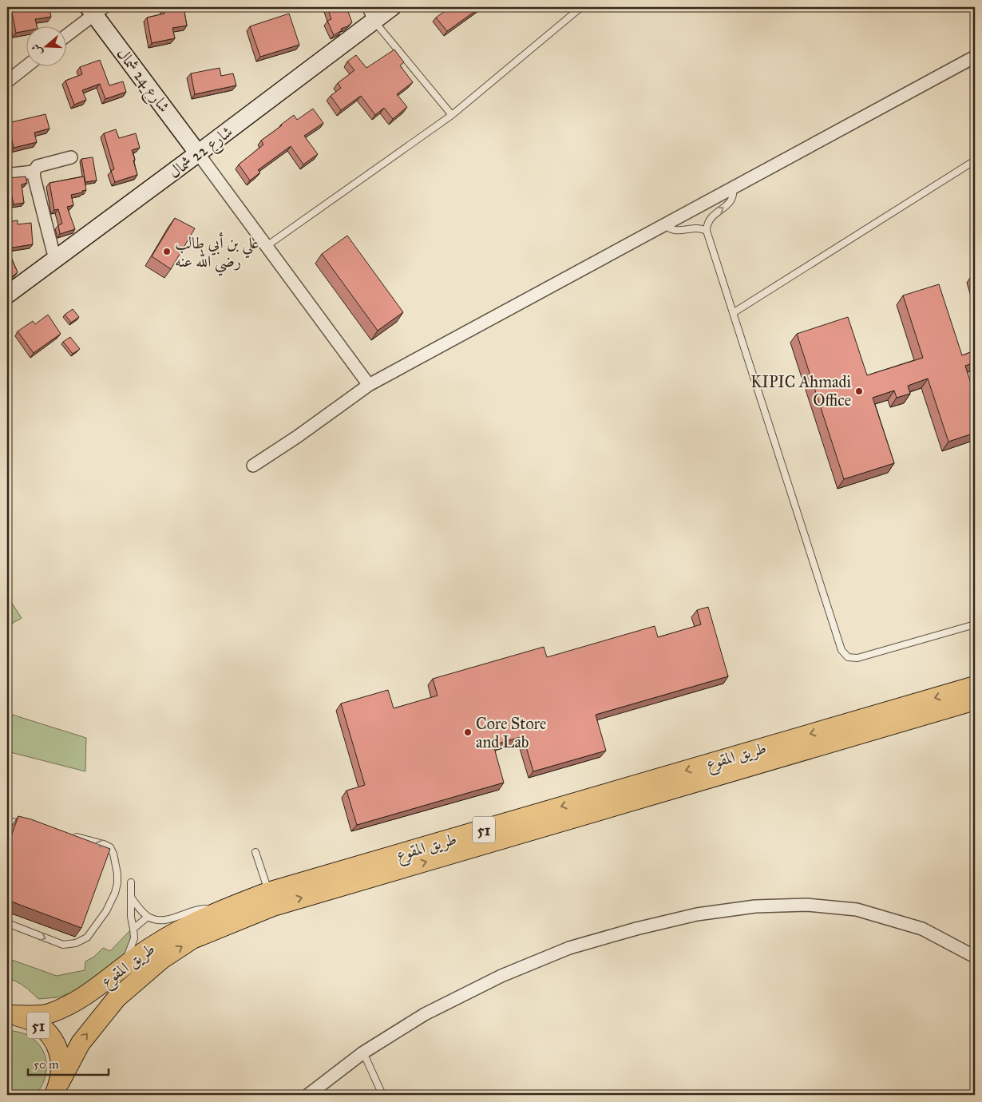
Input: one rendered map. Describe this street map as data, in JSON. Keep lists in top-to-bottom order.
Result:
{
  "streets": {
    "main road": ["طريق المقوع", "51"],
    "street": ["شارع 24 شمال", "شارع 22 شمال"]
  },
  "crossings": [
    ["شارع 24 شمال", "شارع 22 شمال"],
    ["طريق المقوع", "51"]
  ],
  "places": ["علي بن أبي طالب رضي الله عنه", "KIPIC Ahmadi Office", "Core Store and Lab"],
  "scale_bar": "50 m",
  "north": "left"
}
